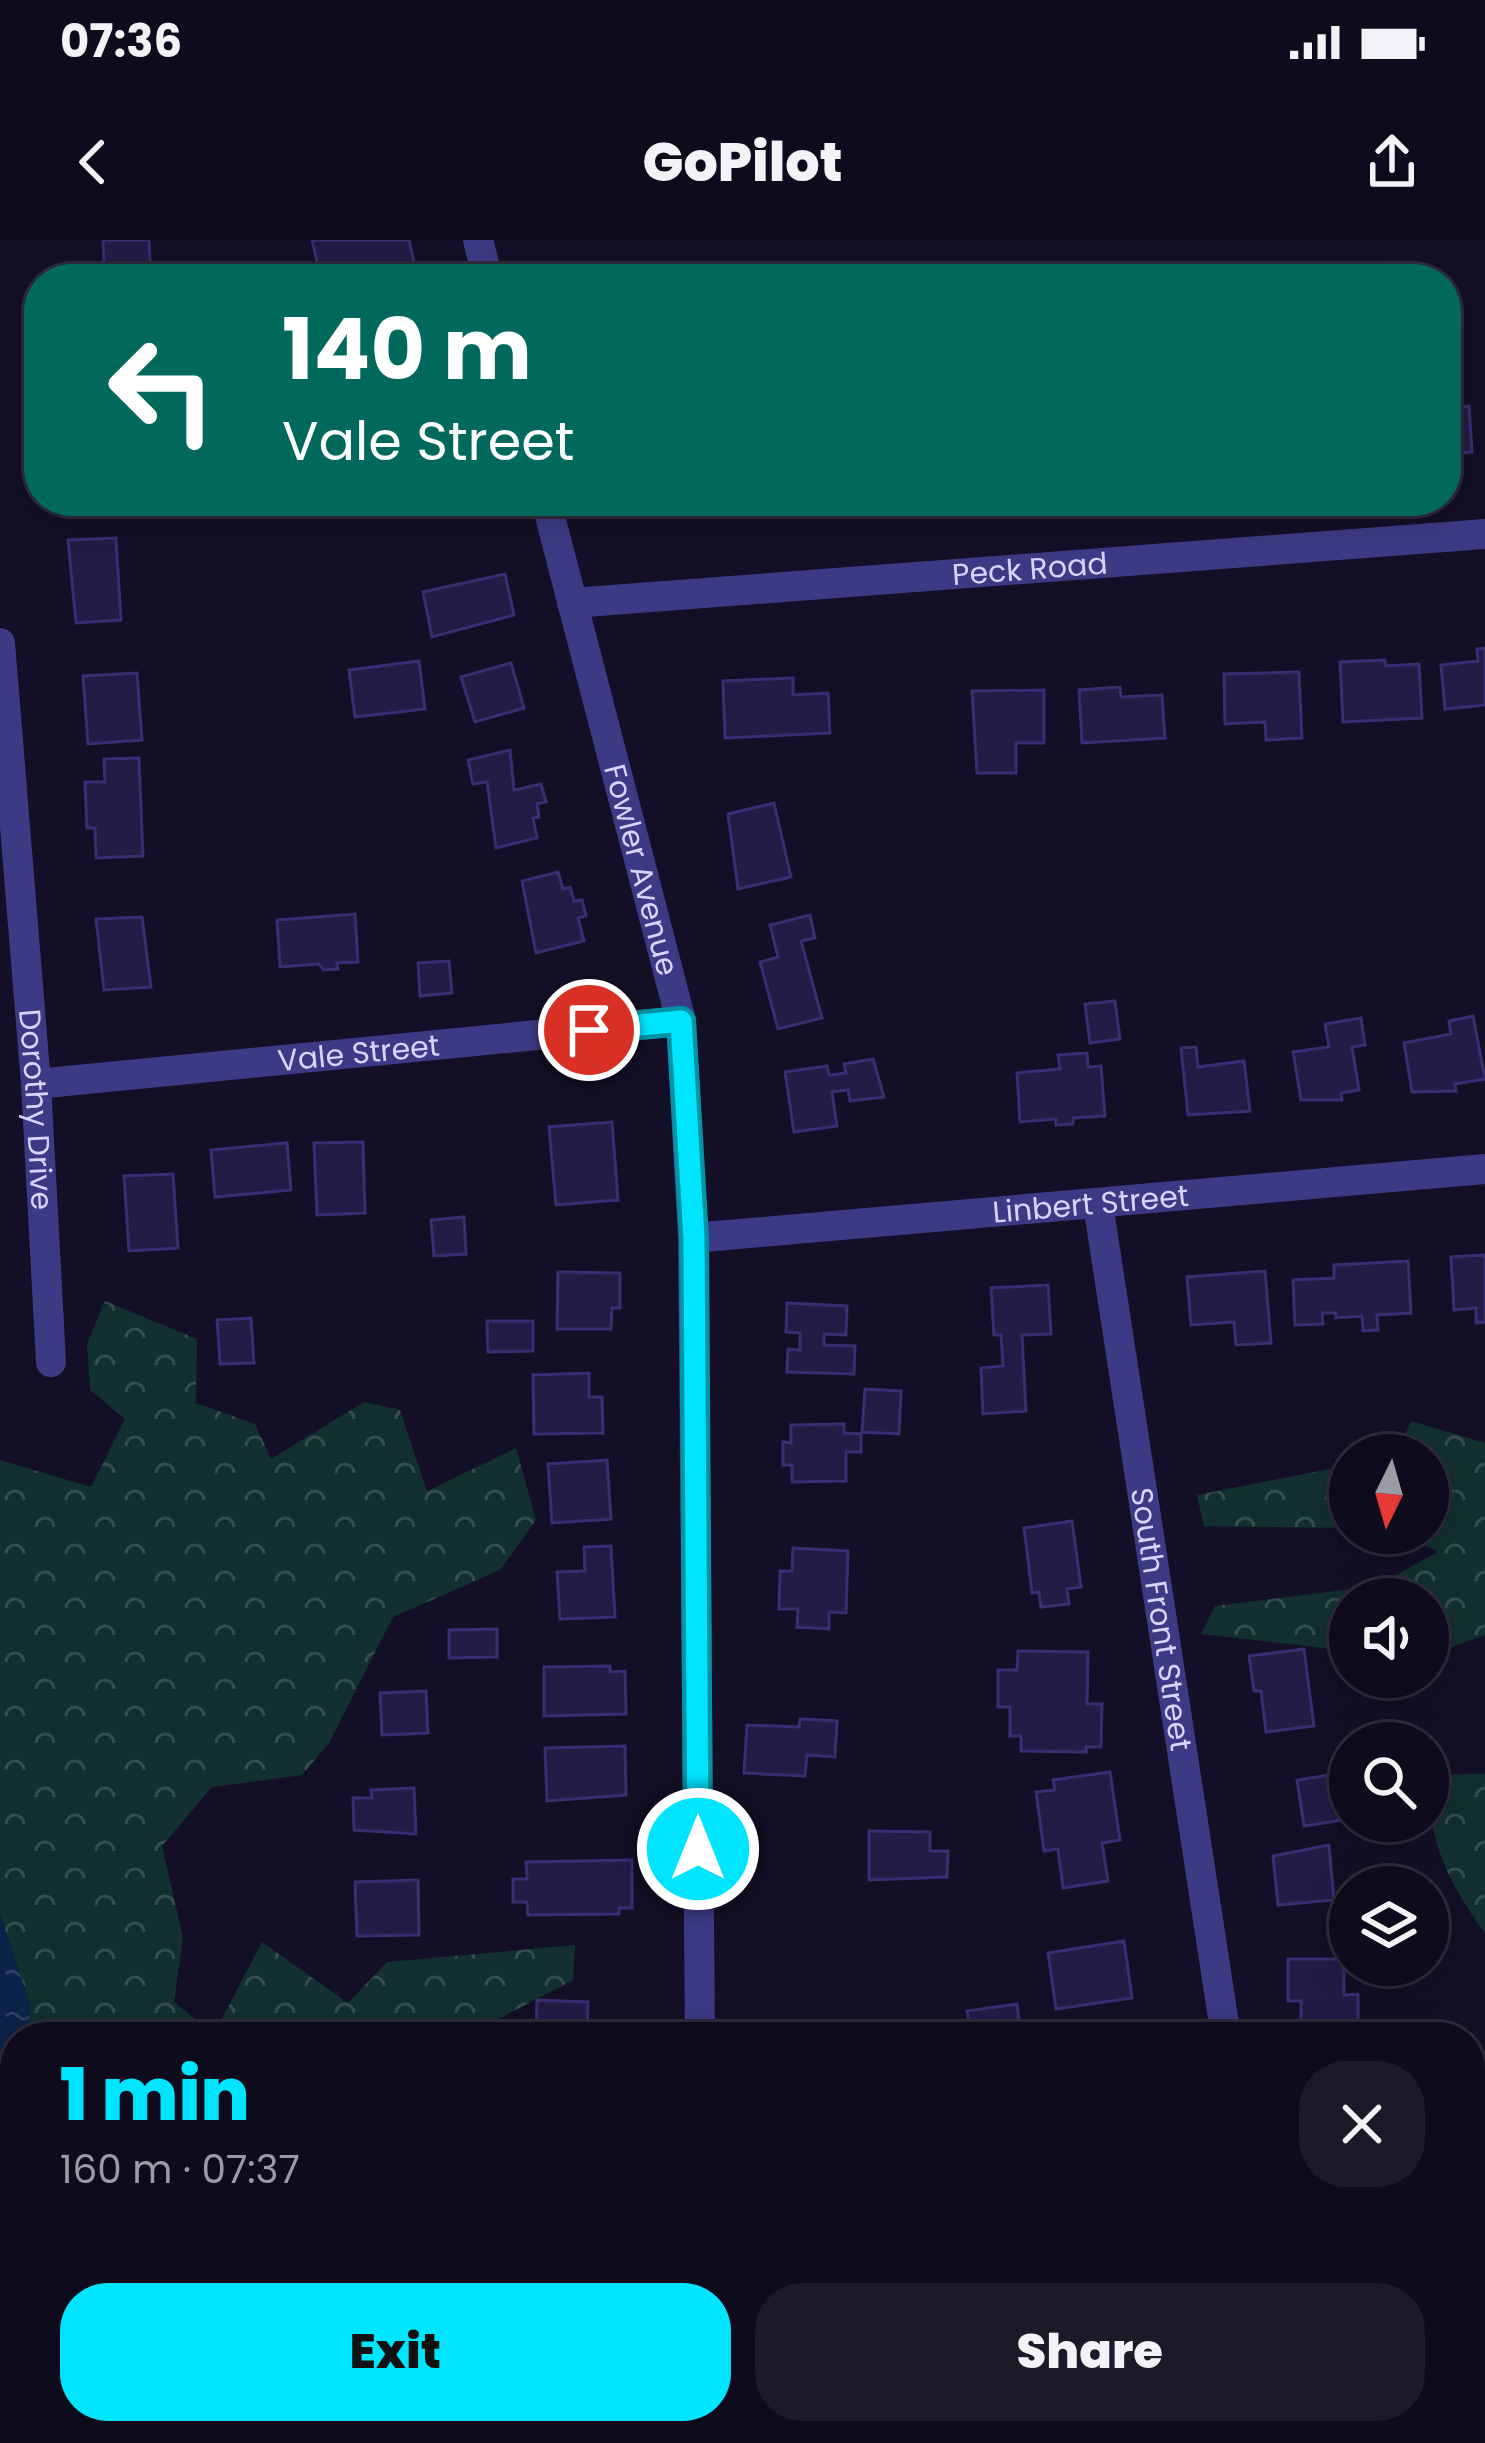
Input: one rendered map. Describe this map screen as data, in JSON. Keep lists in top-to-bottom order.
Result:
{
  "streets": {
    "street": [
      "Peck Road",
      "Fowler Avenue",
      "Vale Street",
      "Dorothy Drive",
      "Linbert Street",
      "South Front Street"
    ]
  },
  "crossings": [
    ["Peck Road", "Fowler Avenue"],
    ["Fowler Avenue", "Vale Street"],
    ["Fowler Avenue", "Linbert Street"],
    ["Vale Street", "Dorothy Drive"],
    ["Linbert Street", "South Front Street"]
  ],
  "north": "bottom",
  "page": {
    "status": "07:36",
    "header": "GoPilot",
    "turn": ["140 m", "Vale Street"],
    "heading": ["1 min", "160 m · 07:37"],
    "buttons": ["Exit", "Share"]
  }
}
